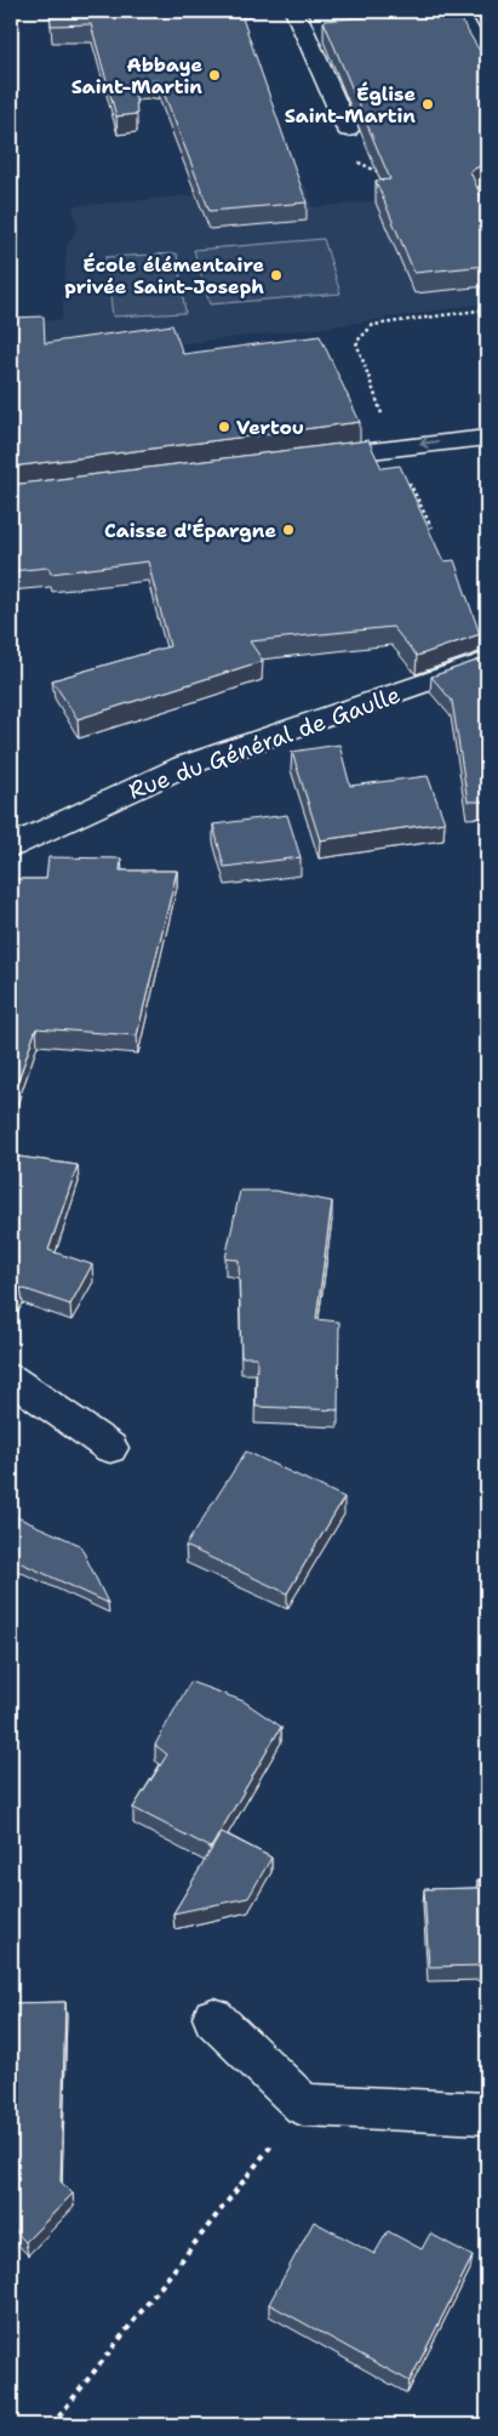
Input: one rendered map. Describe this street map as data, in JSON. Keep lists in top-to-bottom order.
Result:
{
  "streets": {
    "street": ["Rue du Général de Gaulle"]
  },
  "places": [
    "Abbaye Saint-Martin",
    "Église Saint-Martin",
    "École élémentaire privée Saint-Joseph",
    "Vertou",
    "Caisse d'Épargne"
  ]
}
